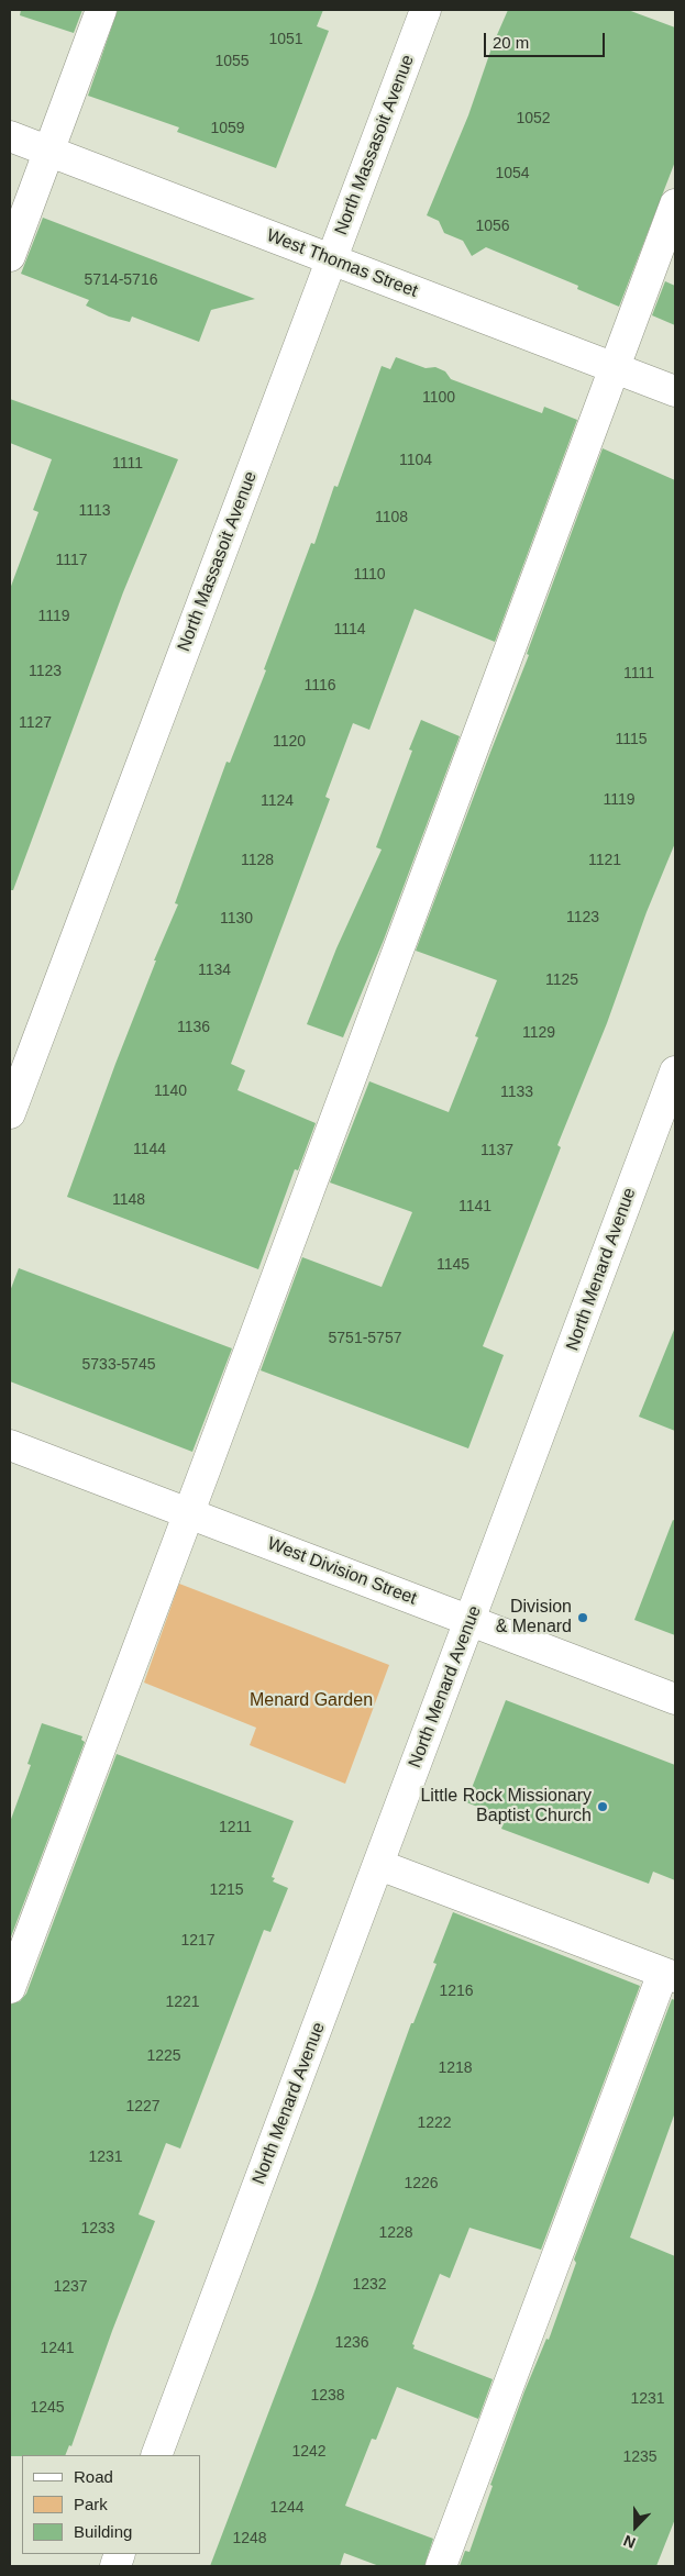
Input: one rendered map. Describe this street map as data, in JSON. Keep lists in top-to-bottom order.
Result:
{
  "streets": {
    "street": [
      "North Massasoit Avenue",
      "West Thomas Street",
      "North Menard Avenue",
      "West Division Street"
    ]
  },
  "crossings": [
    ["North Massasoit Avenue", "West Thomas Street"],
    ["North Menard Avenue", "West Division Street"]
  ],
  "parks": ["Menard Garden"],
  "places": ["Division & Menard", "Little Rock Missionary Baptist Church"],
  "house_numbers": [
    "1051",
    "1055",
    "1052",
    "1059",
    "1054",
    "1056",
    "5714-5716",
    "1100",
    "1104",
    "1111",
    "1113",
    "1108",
    "1117",
    "1110",
    "1119",
    "1114",
    "1123",
    "1111",
    "1116",
    "1127",
    "1115",
    "1120",
    "1119",
    "1124",
    "1128",
    "1121",
    "1123",
    "1130",
    "1134",
    "1125",
    "1136",
    "1129",
    "1140",
    "1133",
    "1144",
    "1137",
    "1148",
    "1141",
    "1145",
    "5751-5757",
    "5733-5745",
    "1211",
    "1215",
    "1217",
    "1216",
    "1221",
    "1225",
    "1218",
    "1227",
    "1222",
    "1231",
    "1226",
    "1233",
    "1228",
    "1232",
    "1237",
    "1236",
    "1241",
    "1238",
    "1231",
    "1245",
    "1242",
    "1235",
    "1244",
    "1248"
  ],
  "legend": ["Road", "Park", "Building"],
  "scale_bar": "20 m",
  "north": "bottom"
}
